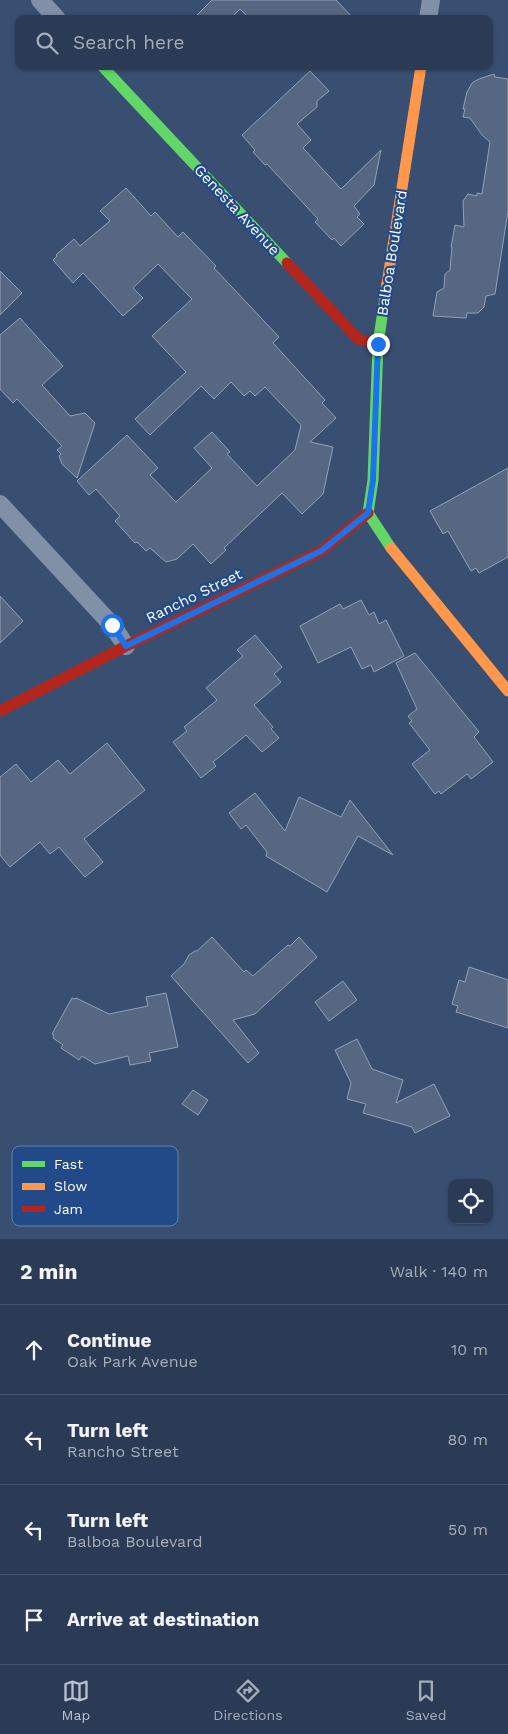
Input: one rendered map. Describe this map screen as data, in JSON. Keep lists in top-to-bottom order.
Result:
{
  "streets": {
    "street": ["Genesta Avenue", "Balboa Boulevard", "Rancho Street"]
  },
  "crossings": [
    ["Genesta Avenue", "Balboa Boulevard"],
    ["Balboa Boulevard", "Rancho Street"]
  ],
  "legend": ["Fast", "Slow", "Jam"],
  "page": {
    "search": "Search here",
    "heading": ["2 min", "Walk · 140 m"],
    "list": [
      ["Continue", "Oak Park Avenue", "10 m"],
      ["Turn left", "Rancho Street", "80 m"],
      ["Turn left", "Balboa Boulevard", "50 m"],
      "Arrive at destination"
    ],
    "nav": ["Map", "Directions", "Saved"]
  }
}
